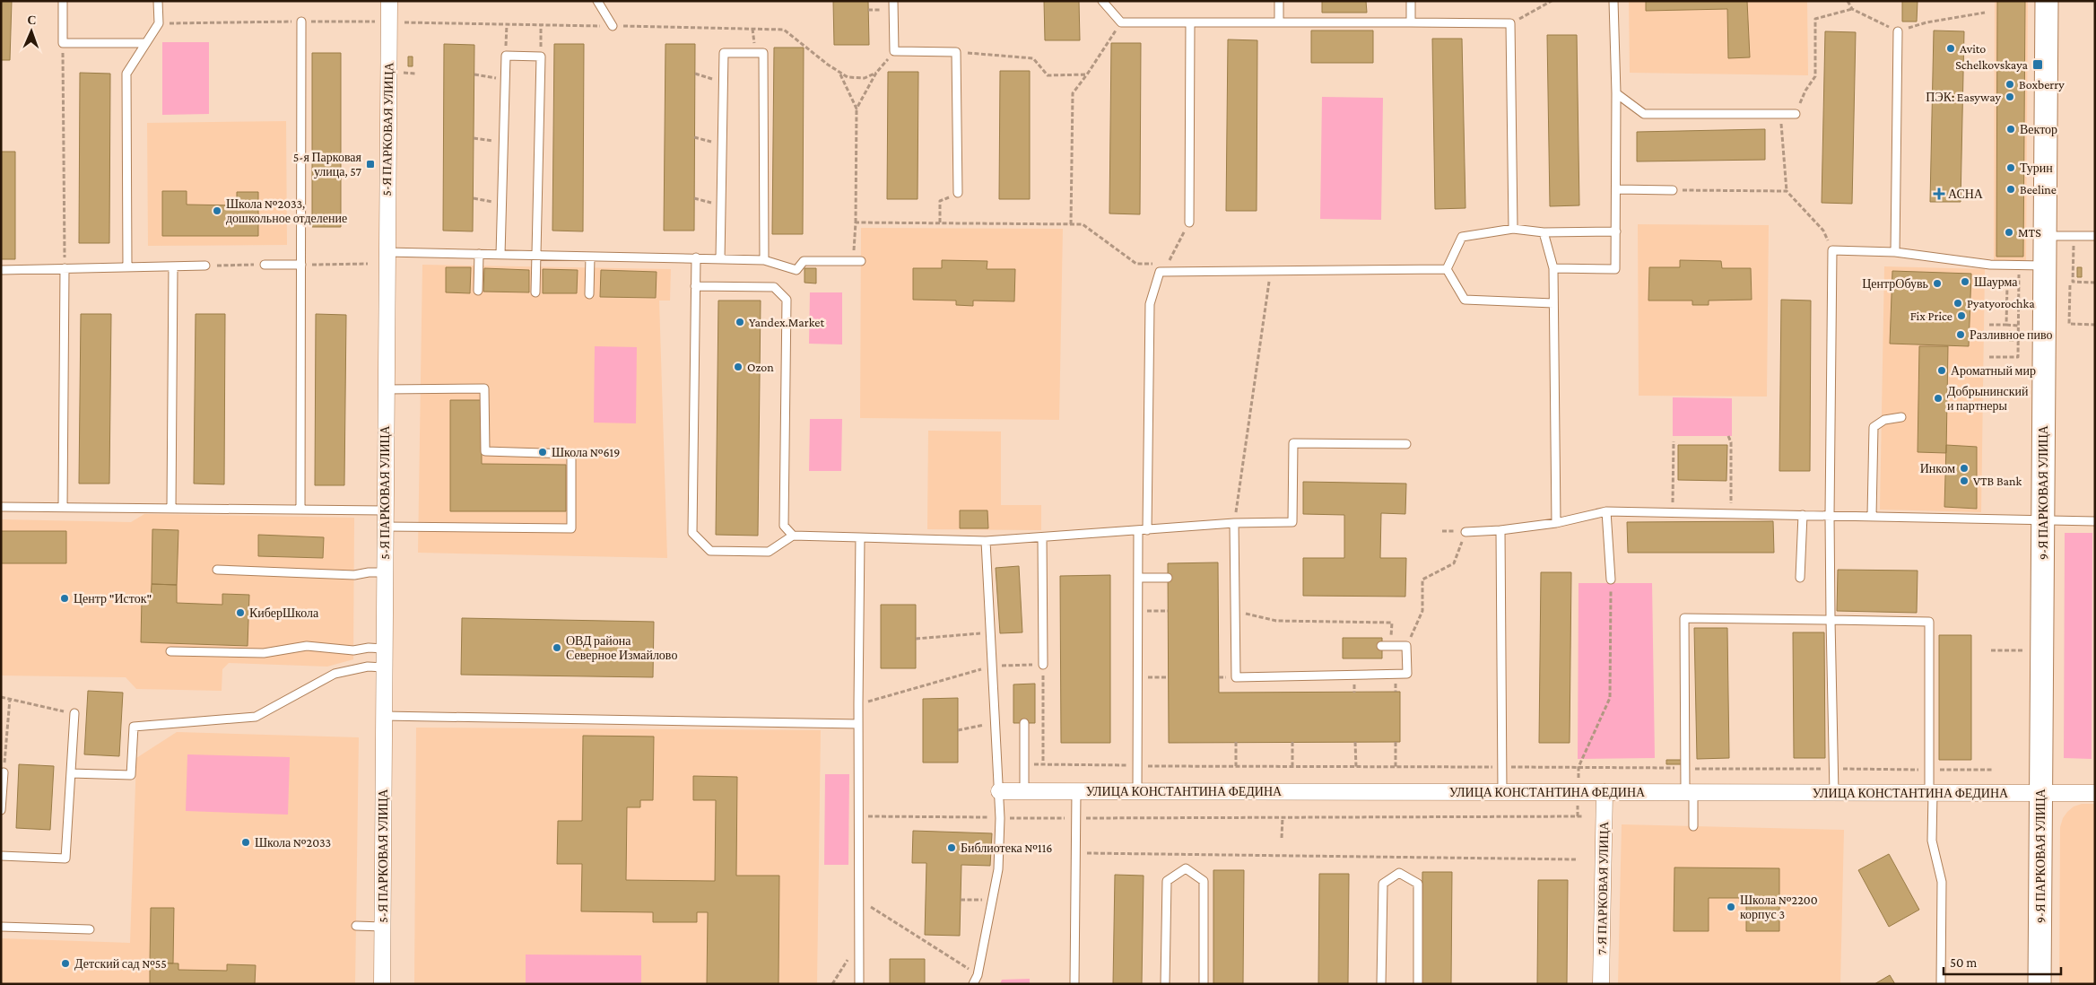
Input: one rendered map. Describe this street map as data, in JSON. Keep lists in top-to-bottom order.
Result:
{
  "streets": {
    "main road": ["9-Я ПАРКОВАЯ УЛИЦА"],
    "street": ["5-Я ПАРКОВАЯ УЛИЦА", "УЛИЦА КОНСТАНТИНА ФЕДИНА", "7-Я ПАРКОВАЯ УЛИЦА"]
  },
  "crossings": [
    ["9-Я ПАРКОВАЯ УЛИЦА", "УЛИЦА КОНСТАНТИНА ФЕДИНА"],
    ["УЛИЦА КОНСТАНТИНА ФЕДИНА", "7-Я ПАРКОВАЯ УЛИЦА"]
  ],
  "places": {
    "other": [
      "Avito",
      "Boxberry",
      "ПЭК: Easyway",
      "Вектор",
      "Турин",
      "Beeline",
      "Школа №2033, дошкольное отделение",
      "MTS",
      "Шаурма",
      "ЦентрОбувь",
      "Pyatyorochka",
      "Fix Price",
      "Yandex.Market",
      "Разливное пиво",
      "Ozon",
      "Ароматный мир",
      "Добрынинский и партнеры",
      "Школа №619",
      "Инком",
      "VTB Bank",
      "Центр \"Исток\"",
      "КиберШкола",
      "ОВД района Северное Измайлово",
      "Школа №2033",
      "Библиотека №116",
      "Школа №2200 корпус 3",
      "Детский сад №55"
    ],
    "transit": ["Schelkovskaya", "5-я Парковая улица, 57"],
    "health": ["АСНА"]
  },
  "scale_bar": "50 m",
  "north": "top"
}
